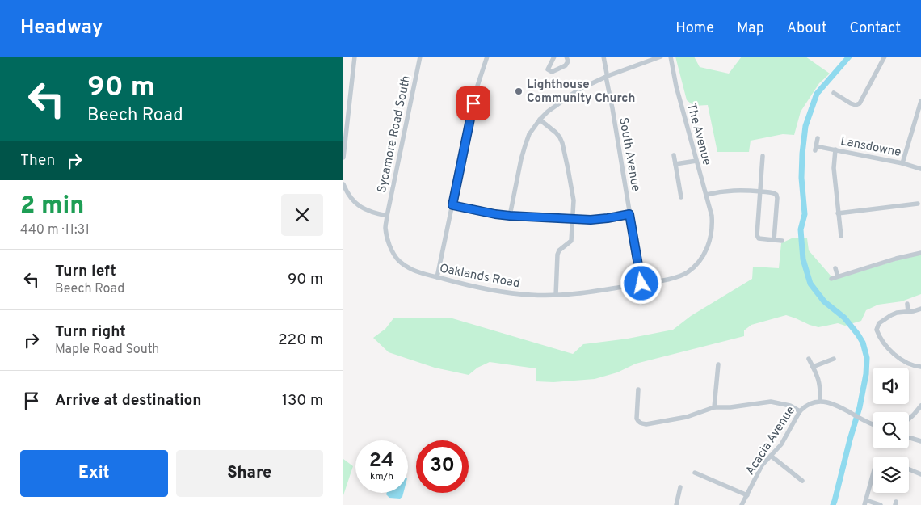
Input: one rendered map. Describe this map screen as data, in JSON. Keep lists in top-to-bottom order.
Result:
{
  "streets": {
    "street": [
      "Sycamore Road South",
      "The Avenue",
      "Lansdowne",
      "South Avenue",
      "Oaklands Road",
      "Acacia Avenue"
    ]
  },
  "crossings": [
    ["Sycamore Road South", "Oaklands Road"],
    ["The Avenue", "Oaklands Road"],
    ["South Avenue", "Oaklands Road"]
  ],
  "places": ["Lighthouse Community Church"],
  "page": {
    "header": "Headway",
    "nav": [
      "Home",
      "Map",
      "About",
      "Contact"
    ],
    "turn": ["90 m", "Beech Road"],
    "then": "Then",
    "heading": ["2 min", "440 m · 11:31"],
    "list": [
      {
        "name": "Turn left",
        "note": "Beech Road",
        "value": "90 m"
      },
      {
        "name": "Turn right",
        "note": "Maple Road South",
        "value": "220 m"
      },
      {
        "name": "Arrive at destination",
        "value": "130 m"
      }
    ],
    "speed": "24 km/h",
    "limit": "30",
    "buttons": ["Exit", "Share"]
  }
}
